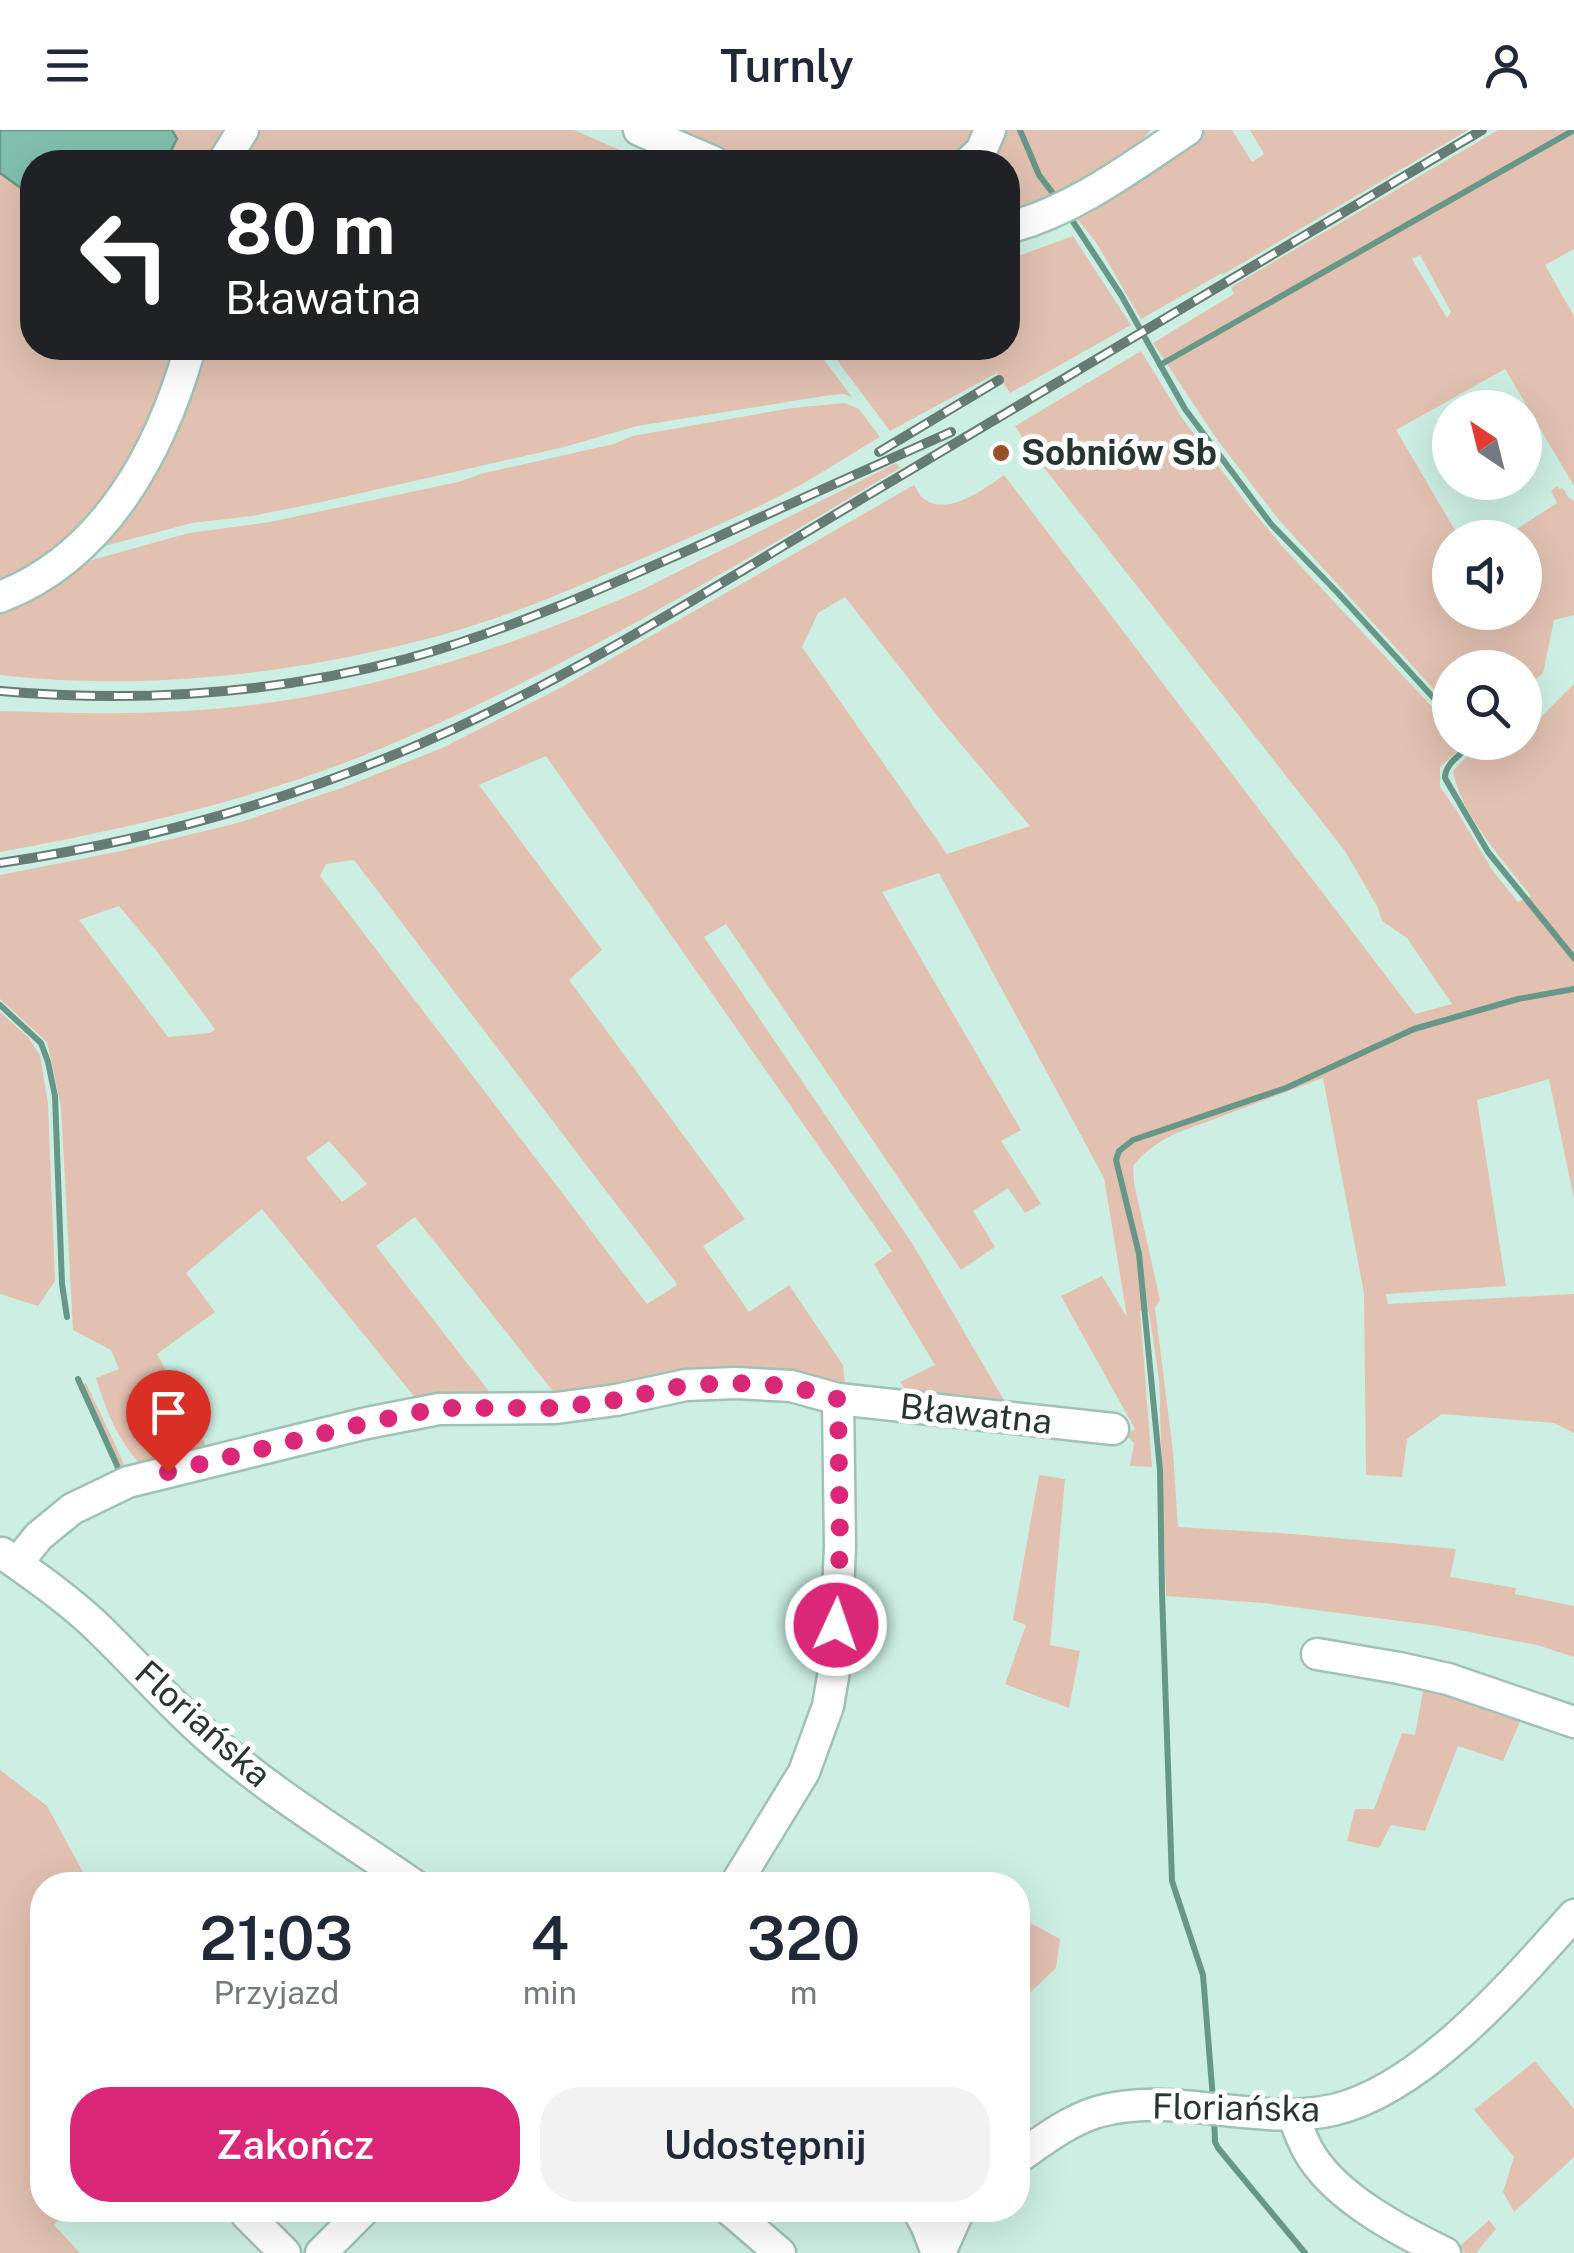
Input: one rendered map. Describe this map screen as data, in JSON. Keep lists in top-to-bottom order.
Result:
{
  "streets": {
    "street": ["Bławatna", "Floriańska"]
  },
  "crossings": [
    ["Bławatna", "Floriańska"]
  ],
  "places": ["Sobniów Sb"],
  "north": "top left",
  "page": {
    "header": "Turnly",
    "turn": ["80 m", "Bławatna"],
    "eta": [
      "21:03",
      "Przyjazd",
      "4",
      "min",
      "320",
      "m"
    ],
    "buttons": ["Zakończ", "Udostępnij"]
  }
}
